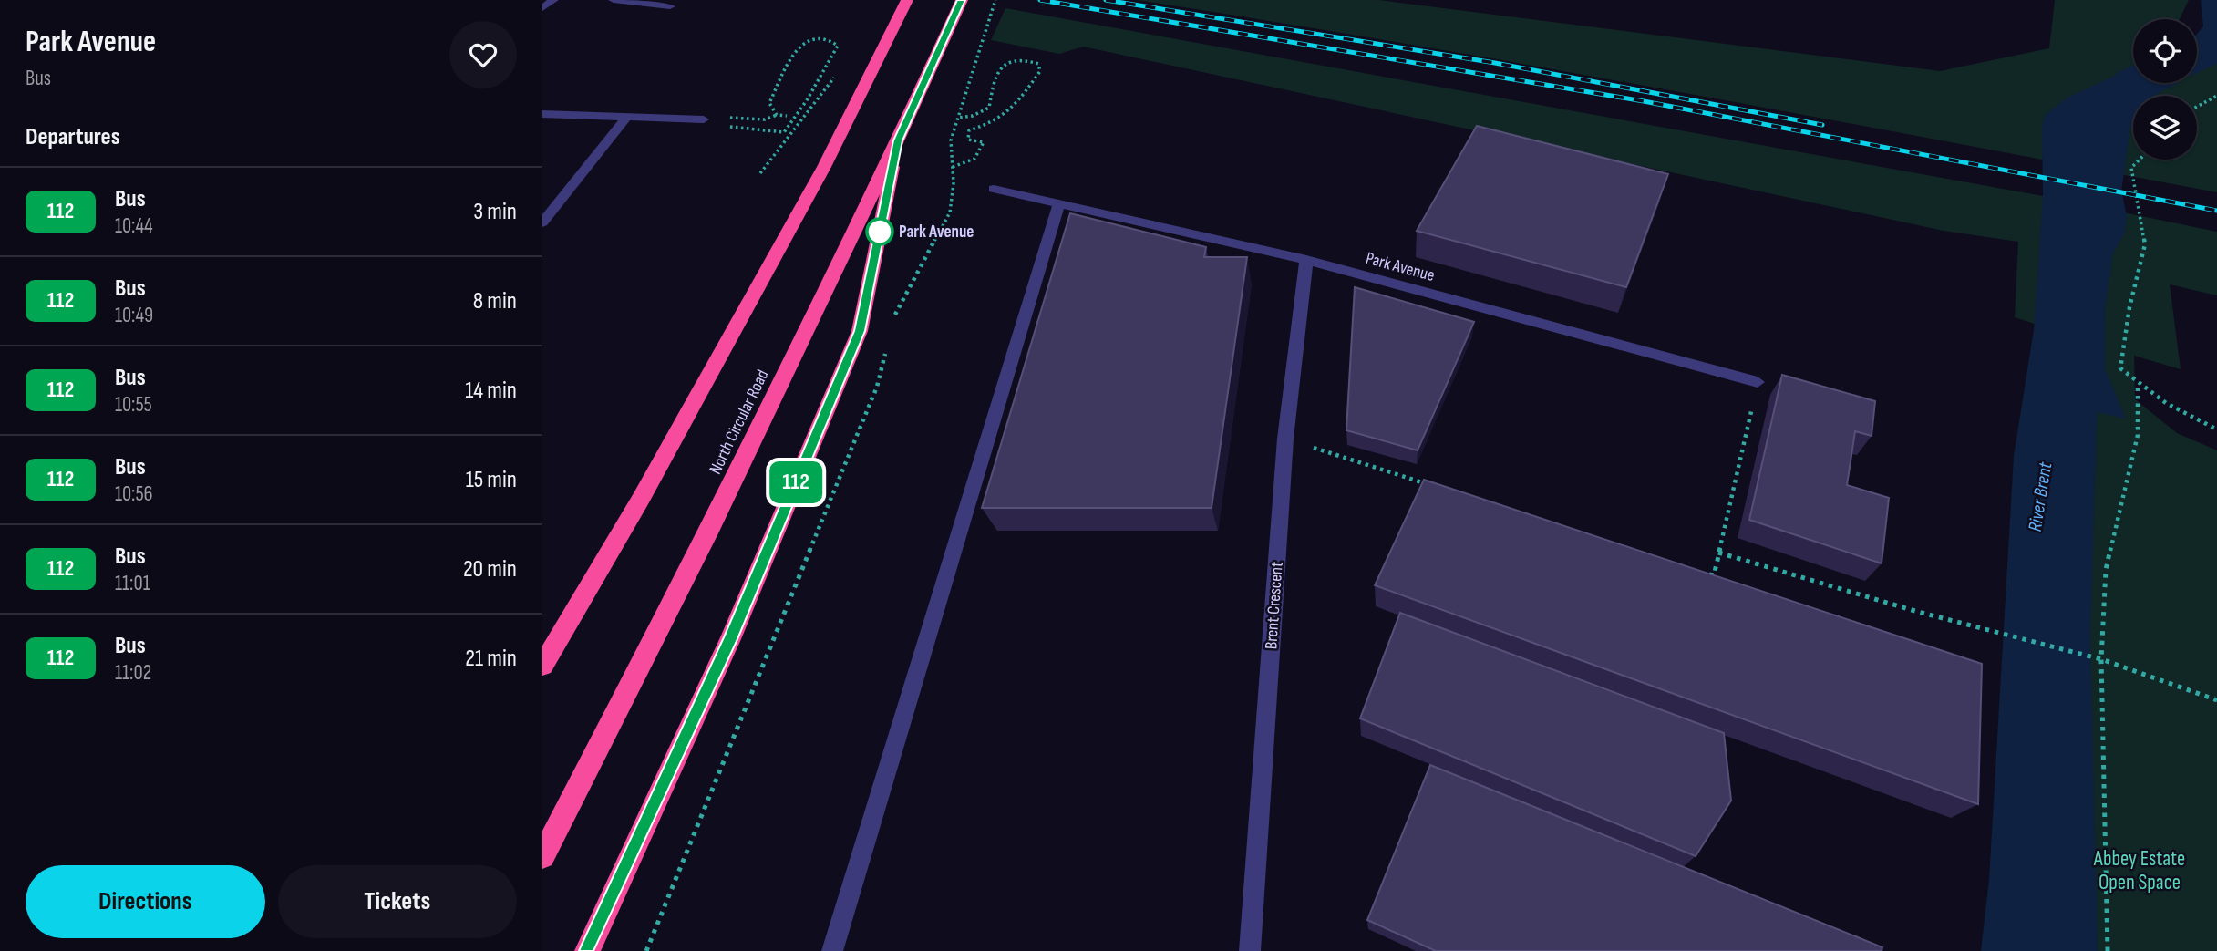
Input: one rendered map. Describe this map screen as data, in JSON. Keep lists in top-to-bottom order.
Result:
{
  "streets": {
    "highway": ["North Circular Road"],
    "street": ["Park Avenue", "Brent Crescent"]
  },
  "crossings": [
    ["Park Avenue", "Brent Crescent"]
  ],
  "water": ["River Brent"],
  "parks": ["Abbey Estate Open Space"],
  "places": ["Park Avenue"],
  "lines": ["bus line 112"],
  "page": {
    "heading": [
      ["Park Avenue", "Bus"],
      "Departures"
    ],
    "on_map": "112",
    "list": [
      {
        "mark": "112",
        "name": "Bus",
        "note": "10:44",
        "value": "3 min"
      },
      {
        "mark": "112",
        "name": "Bus",
        "note": "10:49",
        "value": "8 min"
      },
      {
        "mark": "112",
        "name": "Bus",
        "note": "10:55",
        "value": "14 min"
      },
      {
        "mark": "112",
        "name": "Bus",
        "note": "10:56",
        "value": "15 min"
      },
      {
        "mark": "112",
        "name": "Bus",
        "note": "11:01",
        "value": "20 min"
      },
      {
        "mark": "112",
        "name": "Bus",
        "note": "11:02",
        "value": "21 min"
      }
    ],
    "buttons": ["Directions", "Tickets"]
  }
}
